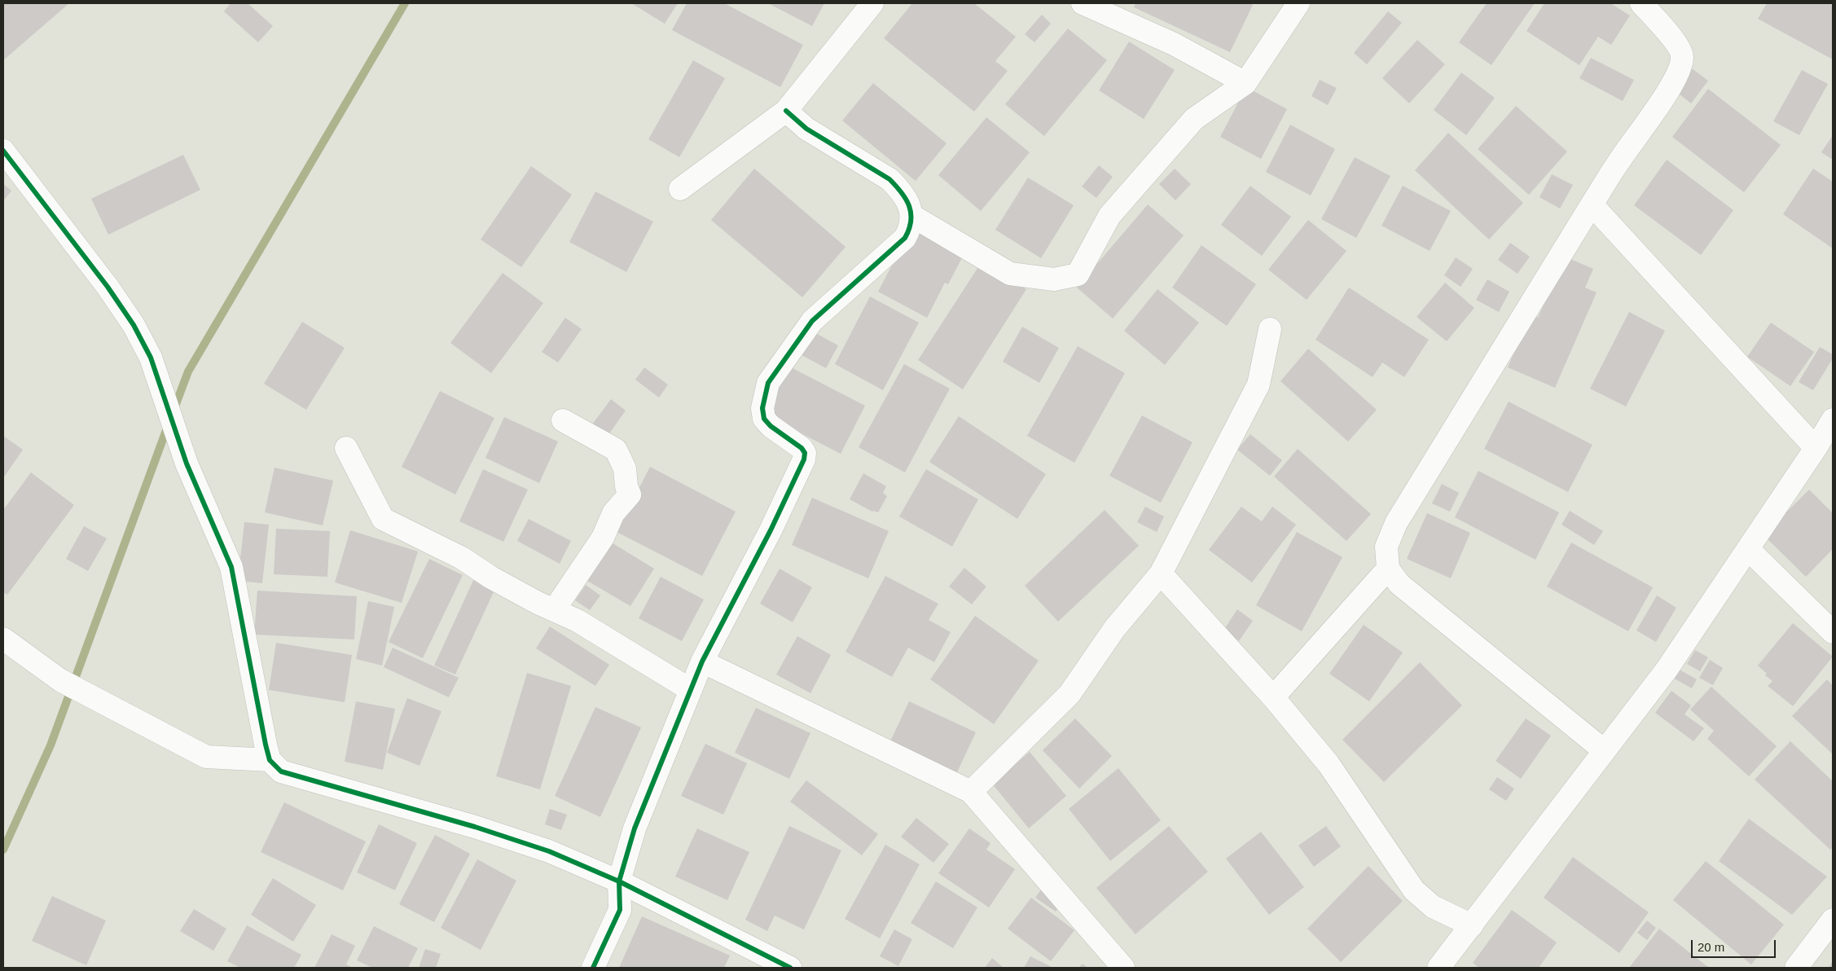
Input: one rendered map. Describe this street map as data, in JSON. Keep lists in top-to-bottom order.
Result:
{
  "scale_bar": "20 m"
}
